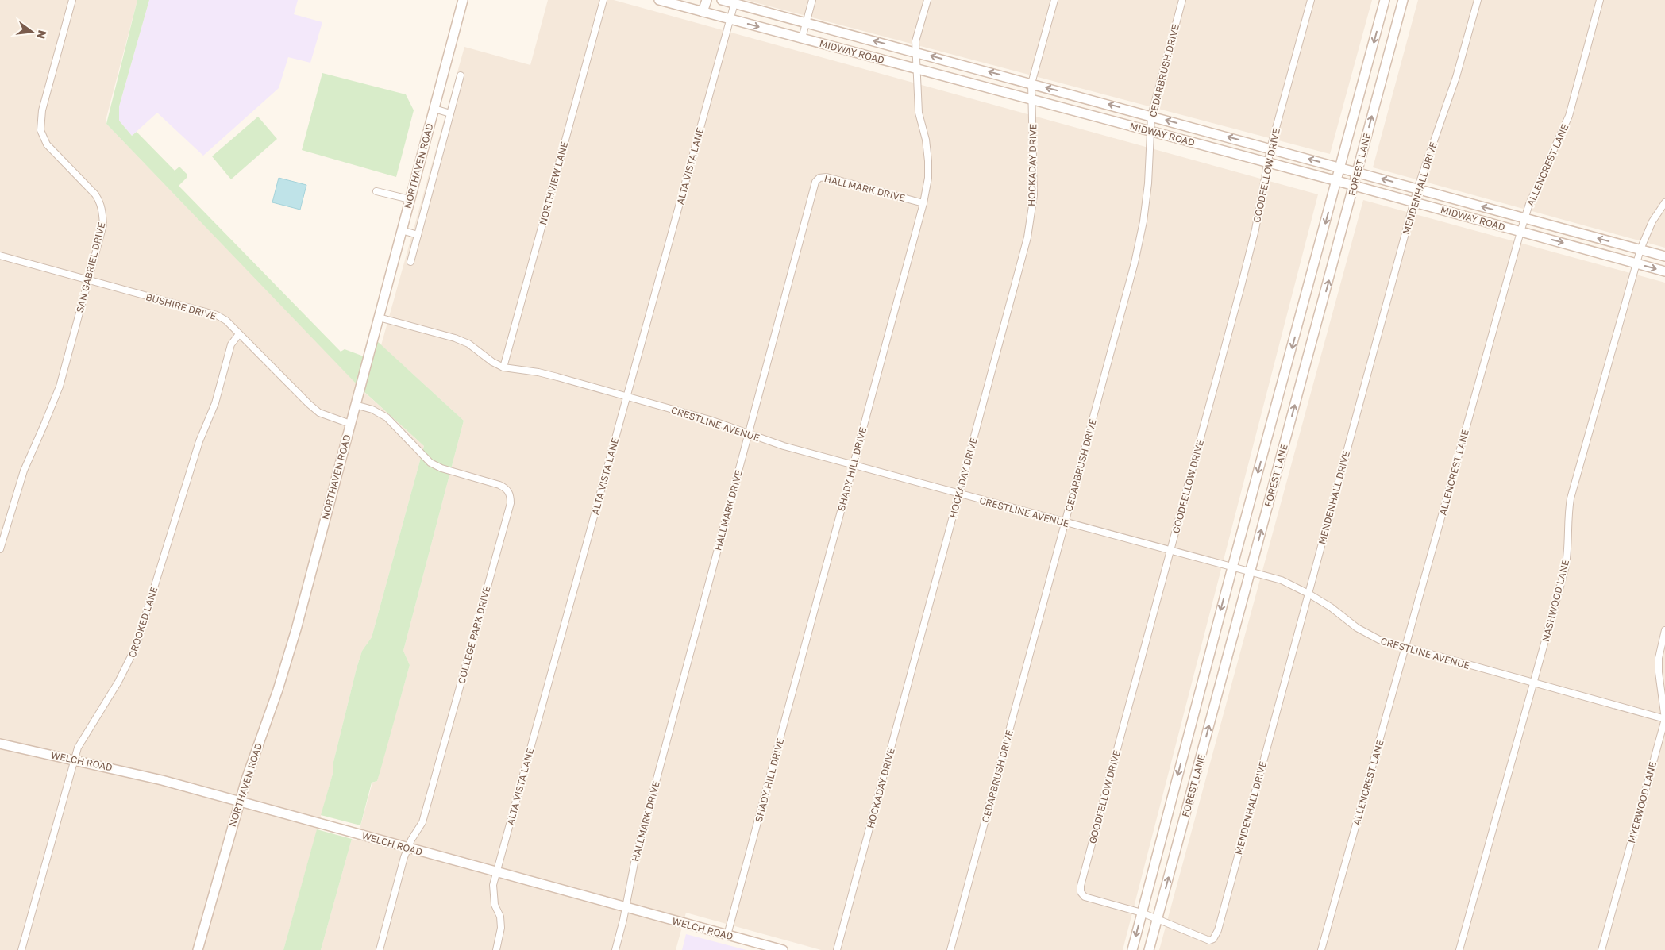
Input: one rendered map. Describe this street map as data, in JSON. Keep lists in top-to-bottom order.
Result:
{
  "streets": {
    "main road": [
      "MIDWAY ROAD",
      "FOREST LANE",
      "NORTHAVEN ROAD",
      "WELCH ROAD"
    ],
    "street": [
      "CEDARBRUSH DRIVE",
      "HOCKADAY DRIVE",
      "ALLENCREST LANE",
      "ALTA VISTA LANE",
      "GOODFELLOW DRIVE",
      "NORTHVIEW LANE",
      "HALLMARK DRIVE",
      "MENDENHALL DRIVE",
      "SAN GABRIEL DRIVE",
      "BUSHIRE DRIVE",
      "CRESTLINE AVENUE",
      "SHADY HILL DRIVE",
      "NASHWOOD LANE",
      "CROOKED LANE",
      "COLLEGE PARK DRIVE",
      "MYERWOOD LANE"
    ]
  },
  "crossings": [
    ["MIDWAY ROAD", "CEDARBRUSH DRIVE"],
    ["MIDWAY ROAD", "FOREST LANE"],
    ["MIDWAY ROAD", "HOCKADAY DRIVE"],
    ["MIDWAY ROAD", "ALLENCREST LANE"],
    ["MIDWAY ROAD", "ALTA VISTA LANE"],
    ["MIDWAY ROAD", "GOODFELLOW DRIVE"],
    ["MIDWAY ROAD", "MENDENHALL DRIVE"],
    ["MIDWAY ROAD", "SHADY HILL DRIVE"],
    ["MIDWAY ROAD", "NASHWOOD LANE"],
    ["CEDARBRUSH DRIVE", "CRESTLINE AVENUE"],
    ["FOREST LANE", "GOODFELLOW DRIVE"],
    ["FOREST LANE", "MENDENHALL DRIVE"],
    ["FOREST LANE", "CRESTLINE AVENUE"],
    ["HOCKADAY DRIVE", "CRESTLINE AVENUE"],
    ["ALLENCREST LANE", "CRESTLINE AVENUE"],
    ["NORTHAVEN ROAD", "BUSHIRE DRIVE"],
    ["NORTHAVEN ROAD", "CRESTLINE AVENUE"],
    ["NORTHAVEN ROAD", "COLLEGE PARK DRIVE"],
    ["NORTHAVEN ROAD", "WELCH ROAD"],
    ["ALTA VISTA LANE", "CRESTLINE AVENUE"],
    ["ALTA VISTA LANE", "WELCH ROAD"],
    ["GOODFELLOW DRIVE", "MENDENHALL DRIVE"],
    ["GOODFELLOW DRIVE", "CRESTLINE AVENUE"],
    ["NORTHVIEW LANE", "CRESTLINE AVENUE"],
    ["HALLMARK DRIVE", "CRESTLINE AVENUE"],
    ["HALLMARK DRIVE", "SHADY HILL DRIVE"],
    ["HALLMARK DRIVE", "WELCH ROAD"],
    ["MENDENHALL DRIVE", "CRESTLINE AVENUE"],
    ["SAN GABRIEL DRIVE", "BUSHIRE DRIVE"],
    ["BUSHIRE DRIVE", "CROOKED LANE"],
    ["CRESTLINE AVENUE", "SHADY HILL DRIVE"],
    ["CRESTLINE AVENUE", "NASHWOOD LANE"],
    ["CRESTLINE AVENUE", "MYERWOOD LANE"],
    ["SHADY HILL DRIVE", "WELCH ROAD"],
    ["CROOKED LANE", "WELCH ROAD"],
    ["COLLEGE PARK DRIVE", "WELCH ROAD"]
  ],
  "north": "right"
}
